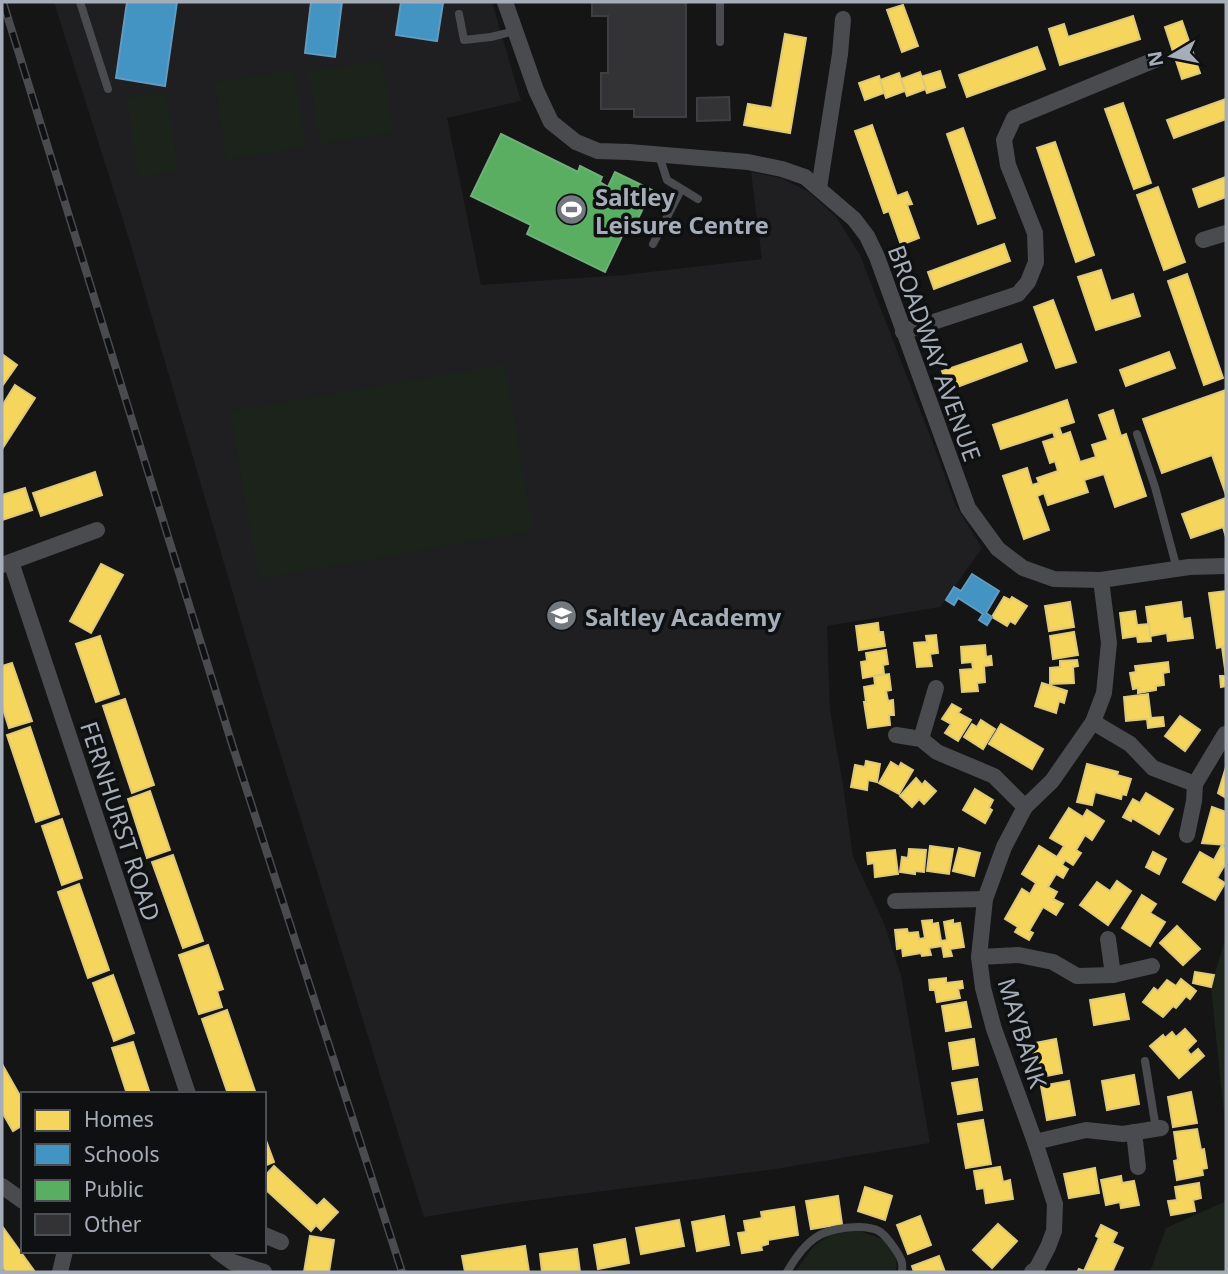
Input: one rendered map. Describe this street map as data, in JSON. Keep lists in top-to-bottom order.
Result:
{
  "streets": {
    "street": ["BROADWAY AVENUE", "FERNHURST ROAD", "MAYBANK"]
  },
  "crossings": [
    ["BROADWAY AVENUE", "MAYBANK"]
  ],
  "places": {
    "sports": ["Saltley Leisure Centre"],
    "school or university": ["Saltley Academy"]
  },
  "legend": [
    "Homes",
    "Schools",
    "Public",
    "Other"
  ],
  "north": "left"
}
